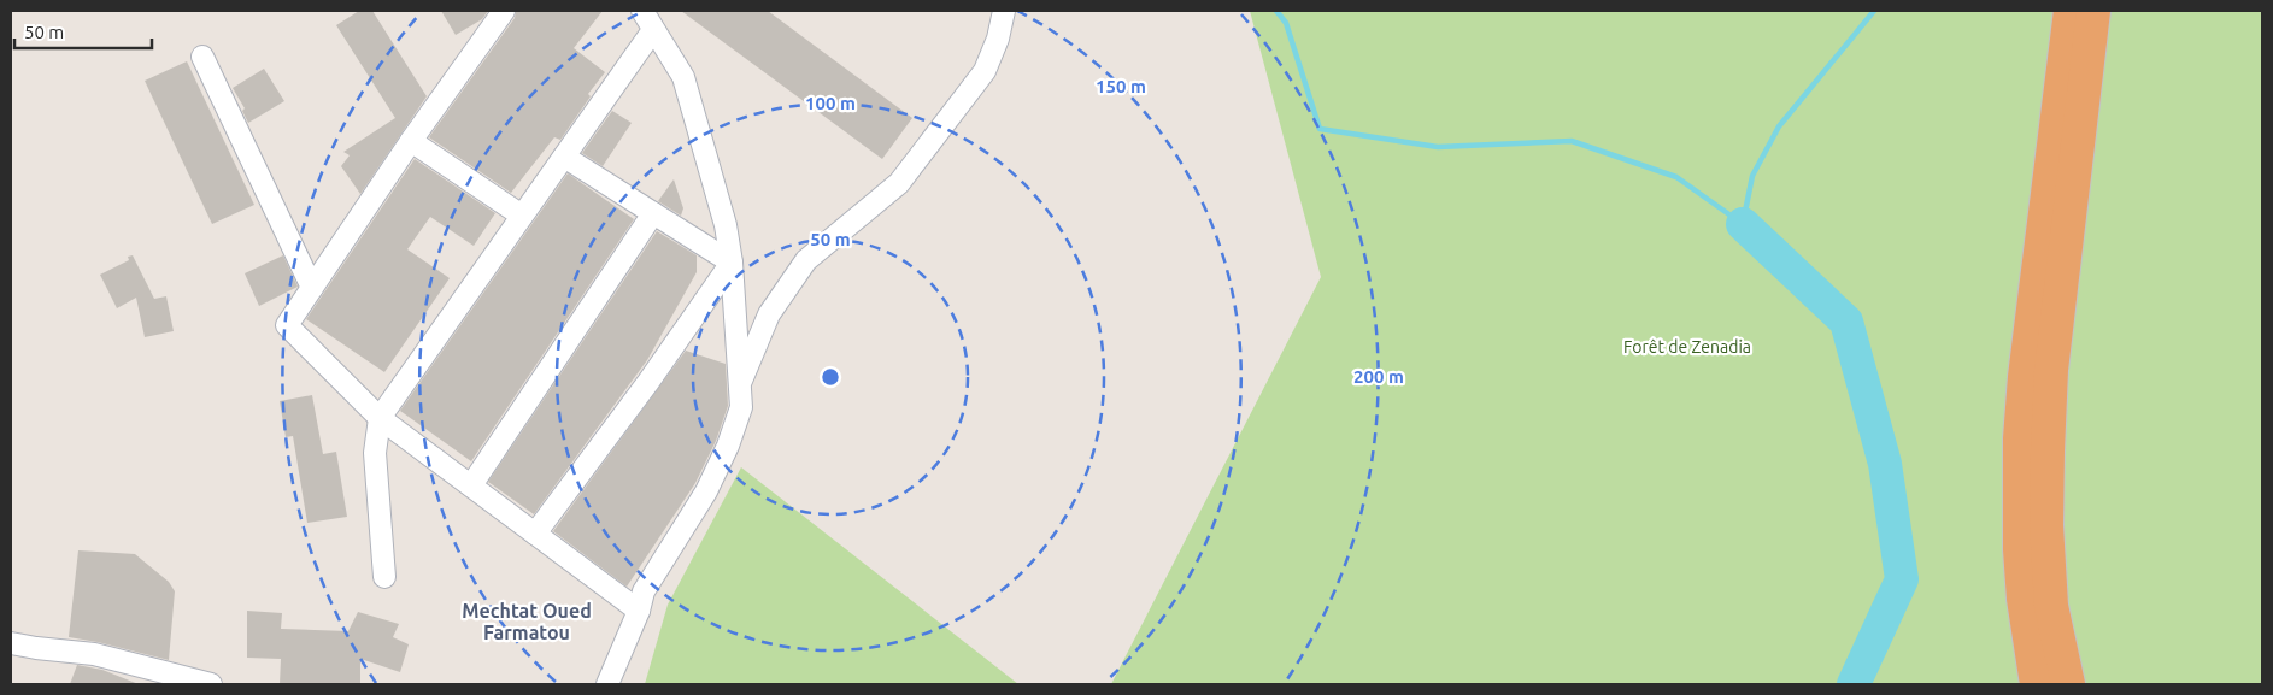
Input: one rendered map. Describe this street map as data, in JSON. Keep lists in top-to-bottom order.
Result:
{
  "districts": ["Mechtat Oued Farmatou"],
  "parks": ["Forêt de Zenadia"],
  "scale_bar": "50 m",
  "rings": [
    "150 m",
    "100 m",
    "50 m",
    "200 m"
  ]
}
